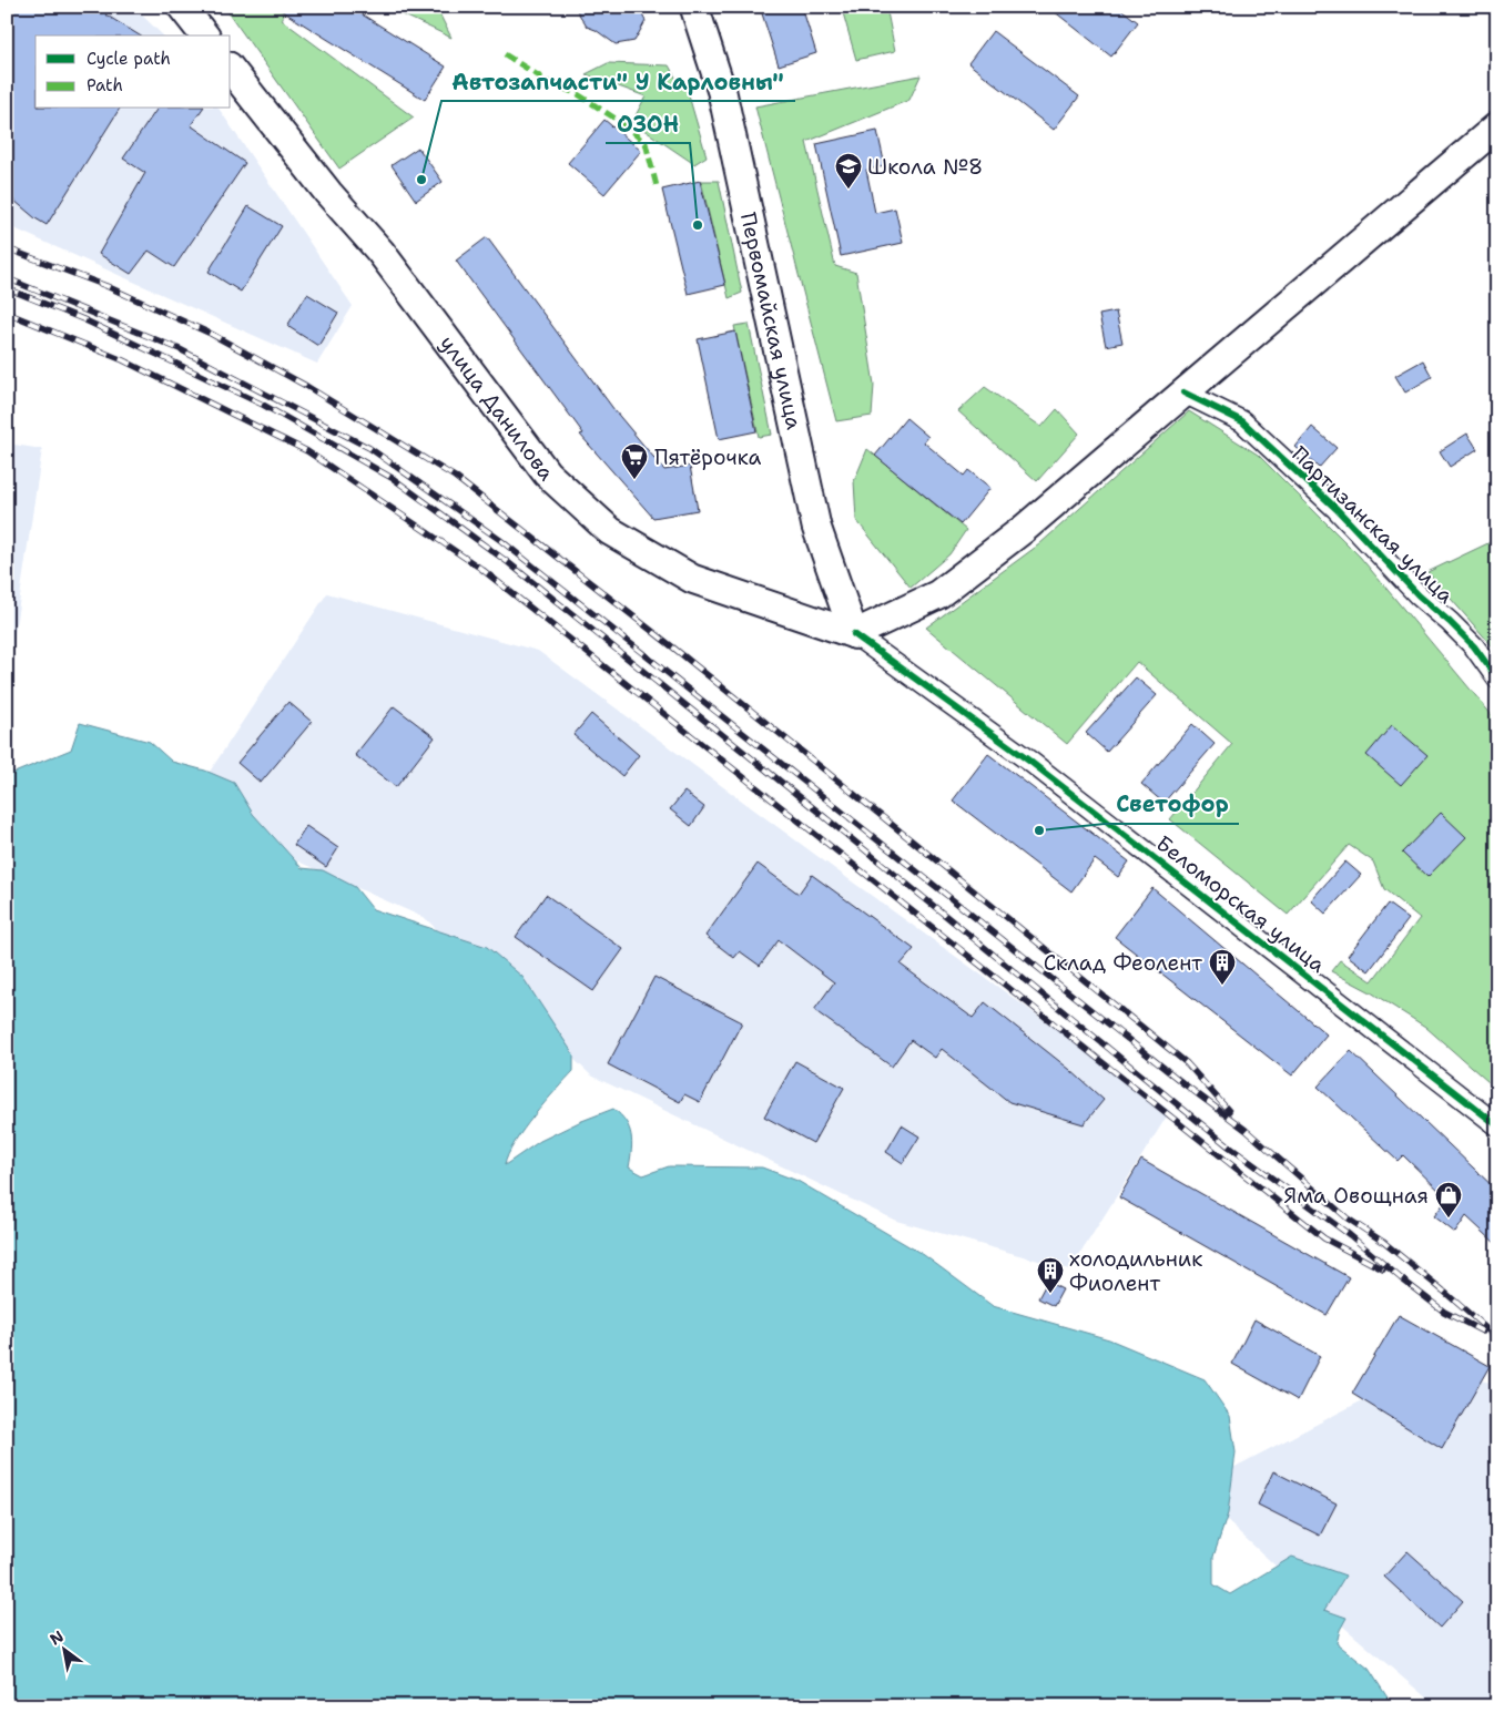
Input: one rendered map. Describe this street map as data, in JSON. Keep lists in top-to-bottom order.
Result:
{
  "streets": {
    "main road": ["Первомайская улица", "улица Данилова"],
    "street": ["Партизанская улица", "Беломорская улица"]
  },
  "crossings": [
    ["Первомайская улица", "улица Данилова"],
    ["Первомайская улица", "Беломорская улица"],
    ["улица Данилова", "Беломорская улица"]
  ],
  "places": {
    "other": ["Автозапчасти\" У Карловны\"", "ОЗОН", "Светофор"],
    "school or university": ["Школа №8"],
    "supermarket": ["Пятёрочка"],
    "building": ["Склад Феолент", "холодильник Фиолент"],
    "shop": ["Яма Овощная"]
  },
  "legend": ["Cycle path", "Path"],
  "north": "top left"
}
